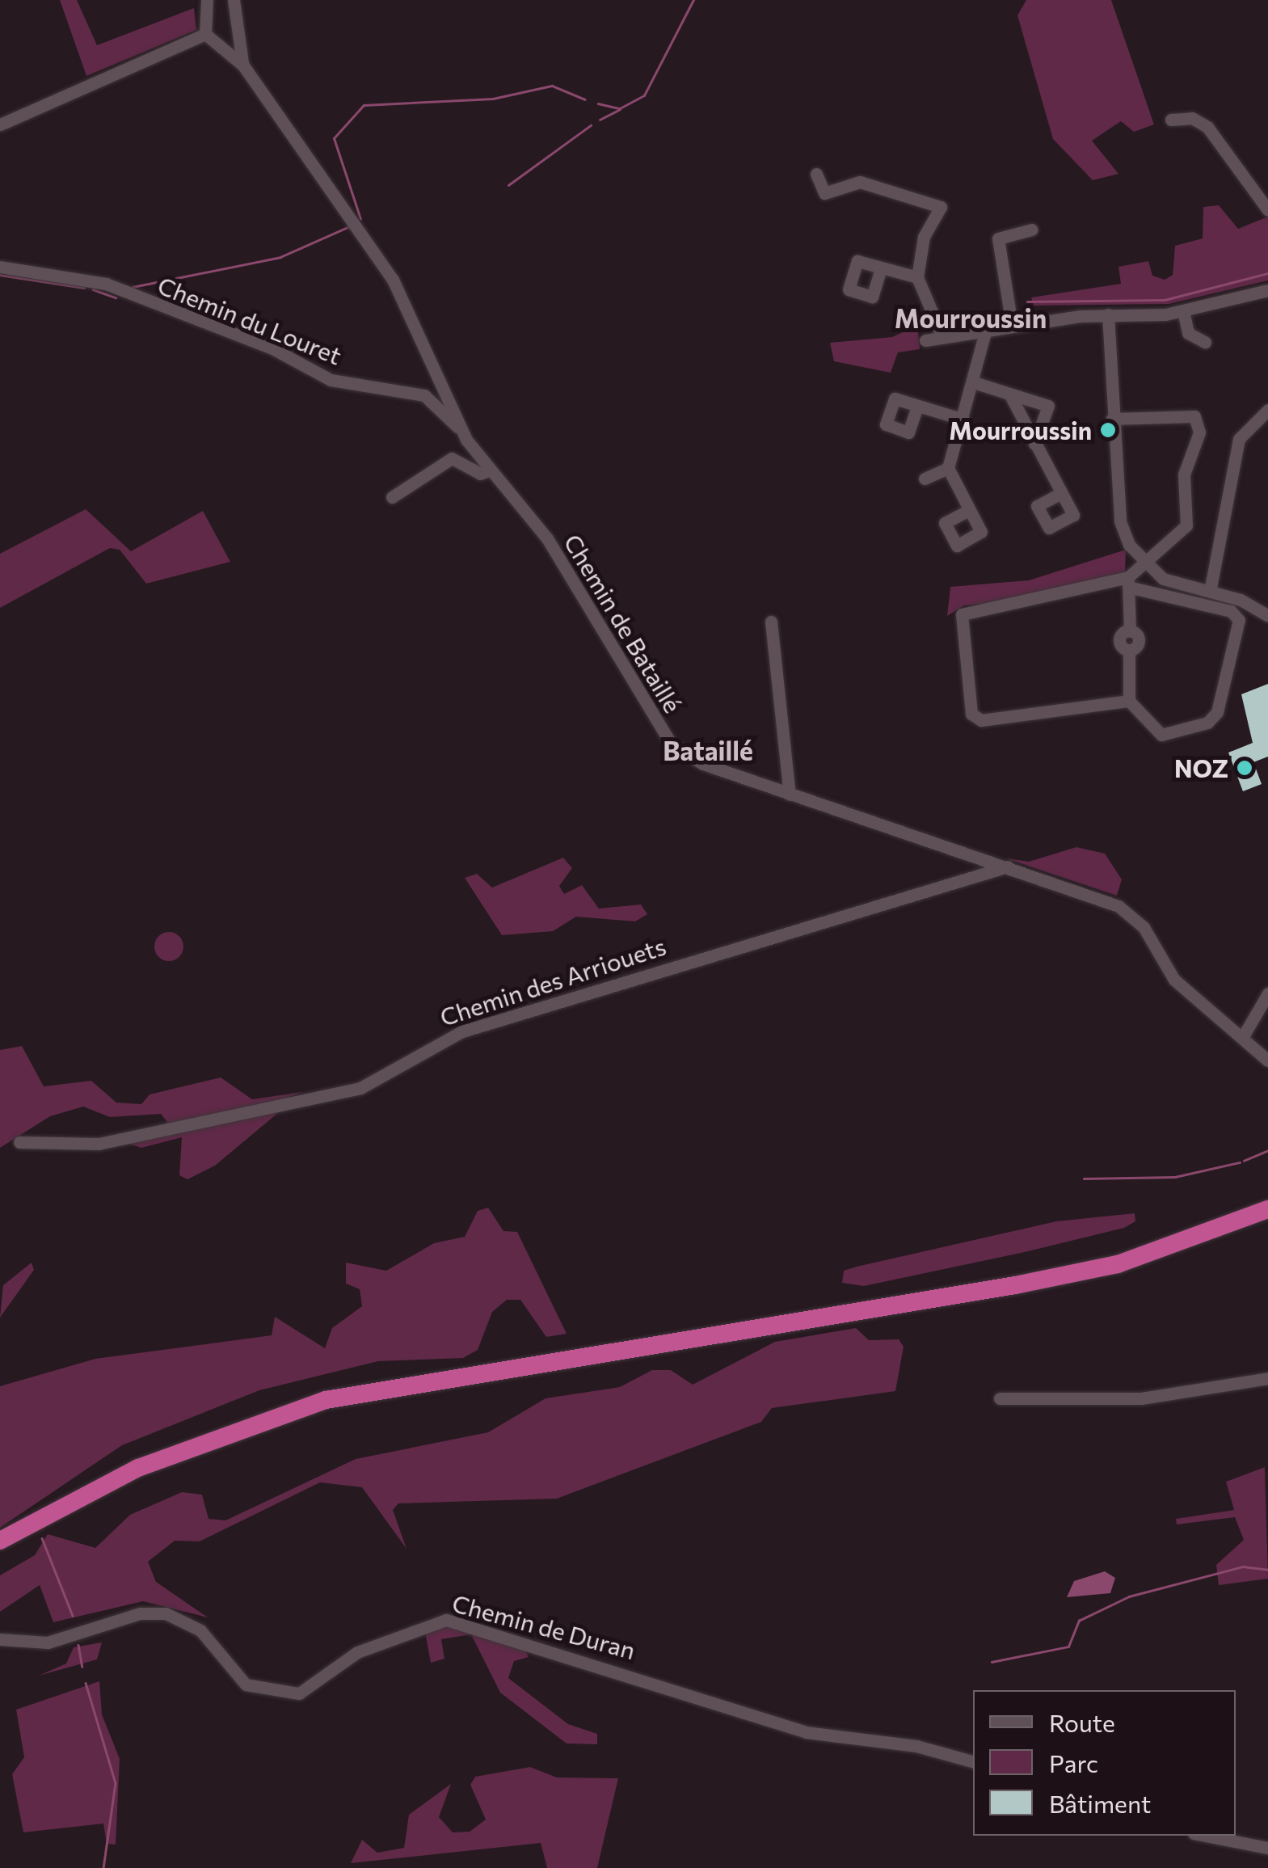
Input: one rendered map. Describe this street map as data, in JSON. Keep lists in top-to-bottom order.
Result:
{
  "streets": {
    "street": [
      "Chemin du Louret",
      "Chemin de Bataillé",
      "Chemin des Arriouets",
      "Chemin de Duran"
    ]
  },
  "crossings": [
    ["Chemin du Louret", "Chemin de Bataillé"],
    ["Chemin de Bataillé", "Chemin des Arriouets"]
  ],
  "districts": ["Mourroussin", "Bataillé"],
  "places": ["Mourroussin", "NOZ"],
  "legend": ["Route", "Parc", "Bâtiment"]
}
